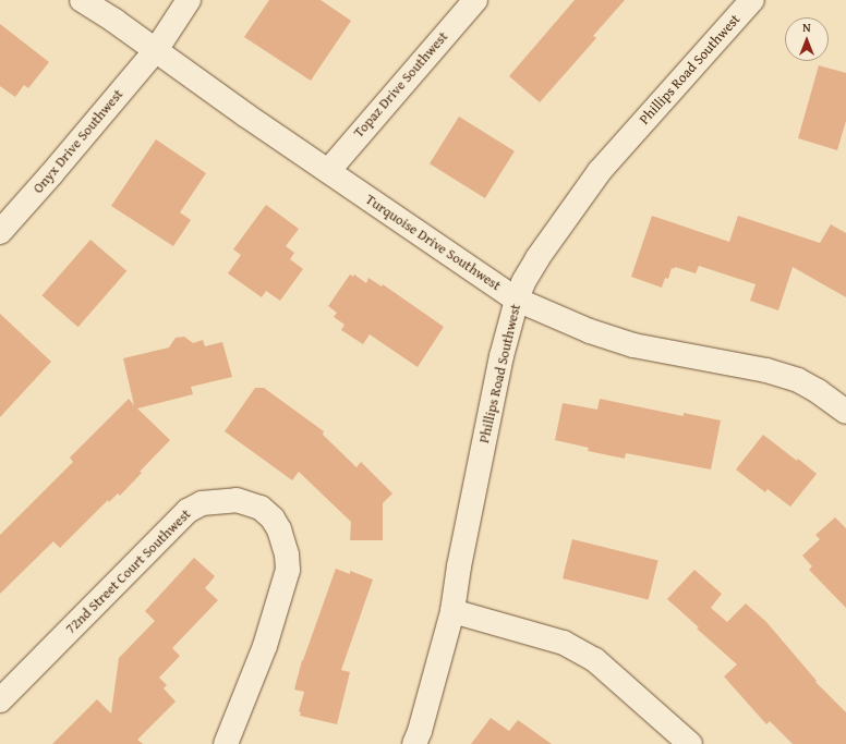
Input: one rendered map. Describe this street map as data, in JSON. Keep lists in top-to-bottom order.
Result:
{
  "streets": {
    "street": [
      "Phillips Road Southwest",
      "Topaz Drive Southwest",
      "Onyx Drive Southwest",
      "Turquoise Drive Southwest",
      "72nd Street Court Southwest"
    ]
  },
  "crossings": [
    ["Phillips Road Southwest", "Turquoise Drive Southwest"],
    ["Topaz Drive Southwest", "Turquoise Drive Southwest"],
    ["Onyx Drive Southwest", "Turquoise Drive Southwest"]
  ],
  "north": "top"
}
